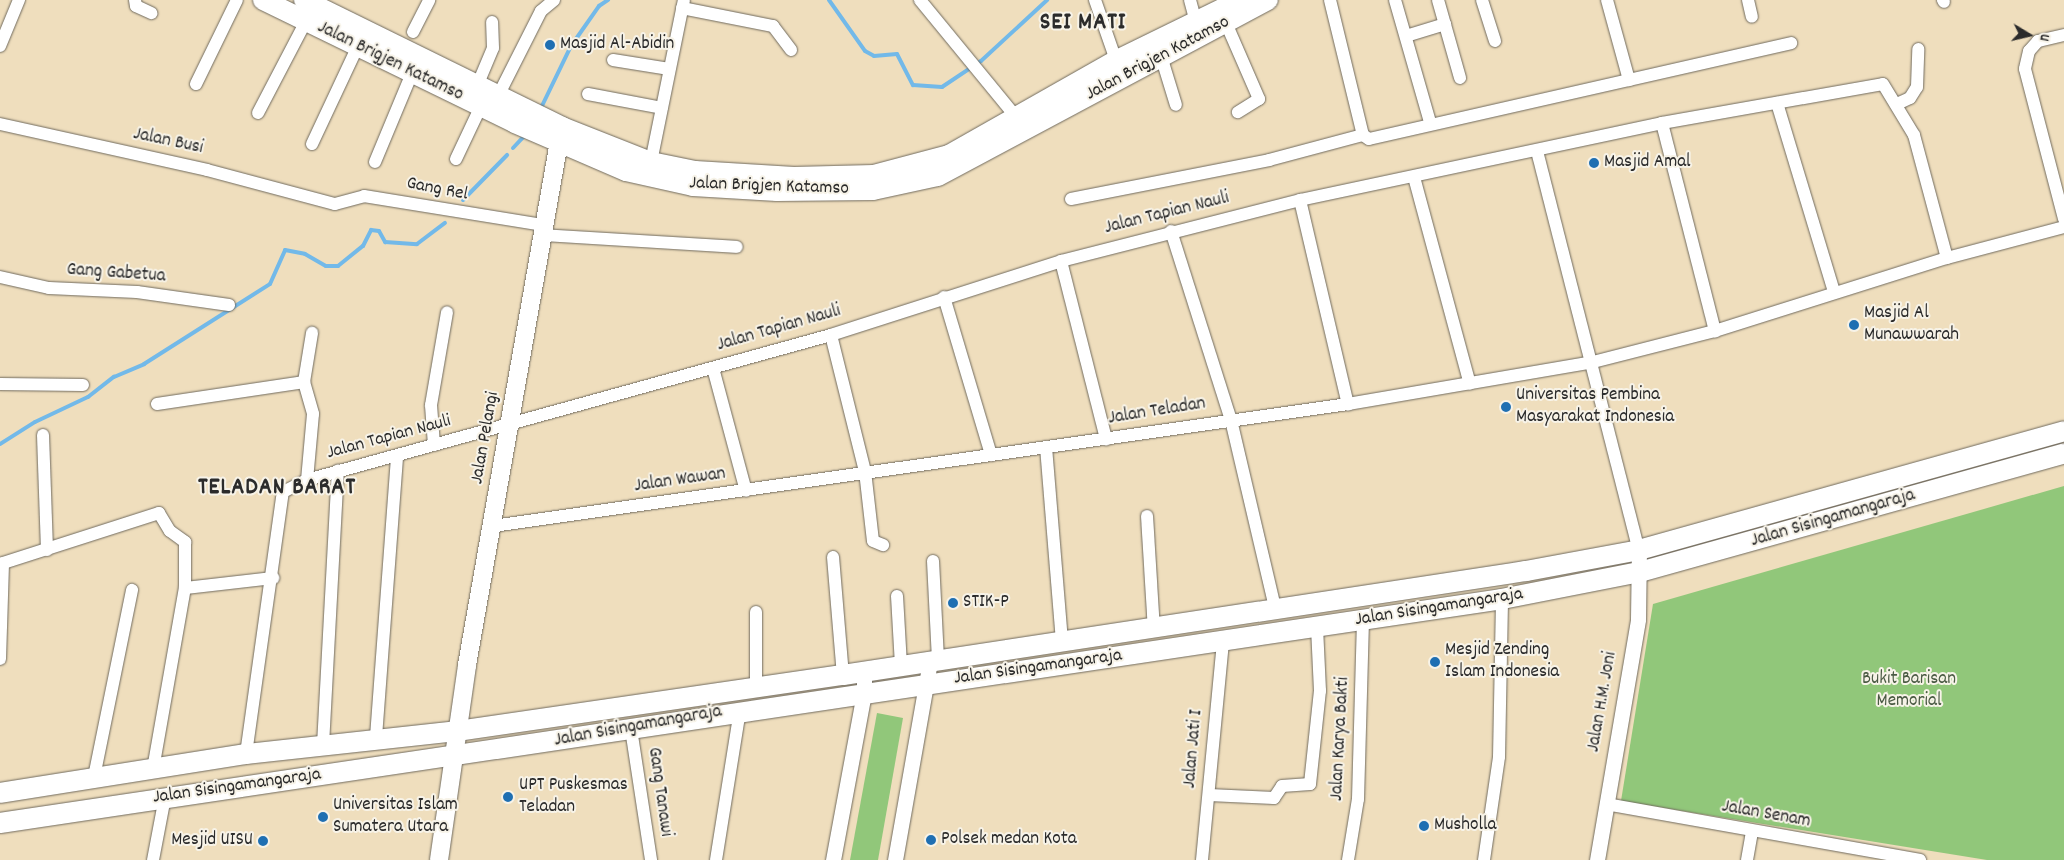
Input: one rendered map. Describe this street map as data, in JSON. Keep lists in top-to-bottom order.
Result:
{
  "streets": {
    "main road": ["Jalan Brigjen Katamso", "Jalan Pelangi", "Jalan Sisingamangaraja"],
    "street": [
      "Jalan Busi",
      "Gang Rel",
      "Jalan Tapian Nauli",
      "Gang Gabetua",
      "Jalan Teladan",
      "Jalan Wawan",
      "Jalan H.M. Joni",
      "Jalan Karya Bakti",
      "Jalan Jati I",
      "Gang Tanawi",
      "Jalan Senam"
    ]
  },
  "crossings": [
    ["Jalan Brigjen Katamso", "Jalan Pelangi"],
    ["Jalan Busi", "Gang Rel"],
    ["Gang Rel", "Jalan Pelangi"],
    ["Jalan Tapian Nauli", "Jalan Pelangi"],
    ["Jalan Tapian Nauli", "Jalan Wawan"],
    ["Jalan Teladan", "Jalan Wawan"],
    ["Jalan Pelangi", "Jalan Wawan"],
    ["Jalan Pelangi", "Jalan Sisingamangaraja"],
    ["Jalan Sisingamangaraja", "Jalan H.M. Joni"],
    ["Jalan Sisingamangaraja", "Jalan Karya Bakti"],
    ["Jalan Sisingamangaraja", "Jalan Jati I"],
    ["Jalan Sisingamangaraja", "Gang Tanawi"],
    ["Jalan H.M. Joni", "Jalan Senam"]
  ],
  "districts": ["SEI MATI", "TELADAN BARAT"],
  "parks": ["Bukit Barisan Memorial"],
  "places": [
    "Masjid Al-Abidin",
    "Masjid Amal",
    "Masjid Al Munawwarah",
    "Universitas Pembina Masyarakat Indonesia",
    "STIK-P",
    "Mesjid Zending Islam Indonesia",
    "UPT Puskesmas Teladan",
    "Universitas Islam Sumatera Utara",
    "Musholla",
    "Polsek medan Kota",
    "Mesjid UISU"
  ],
  "north": "right"
}
